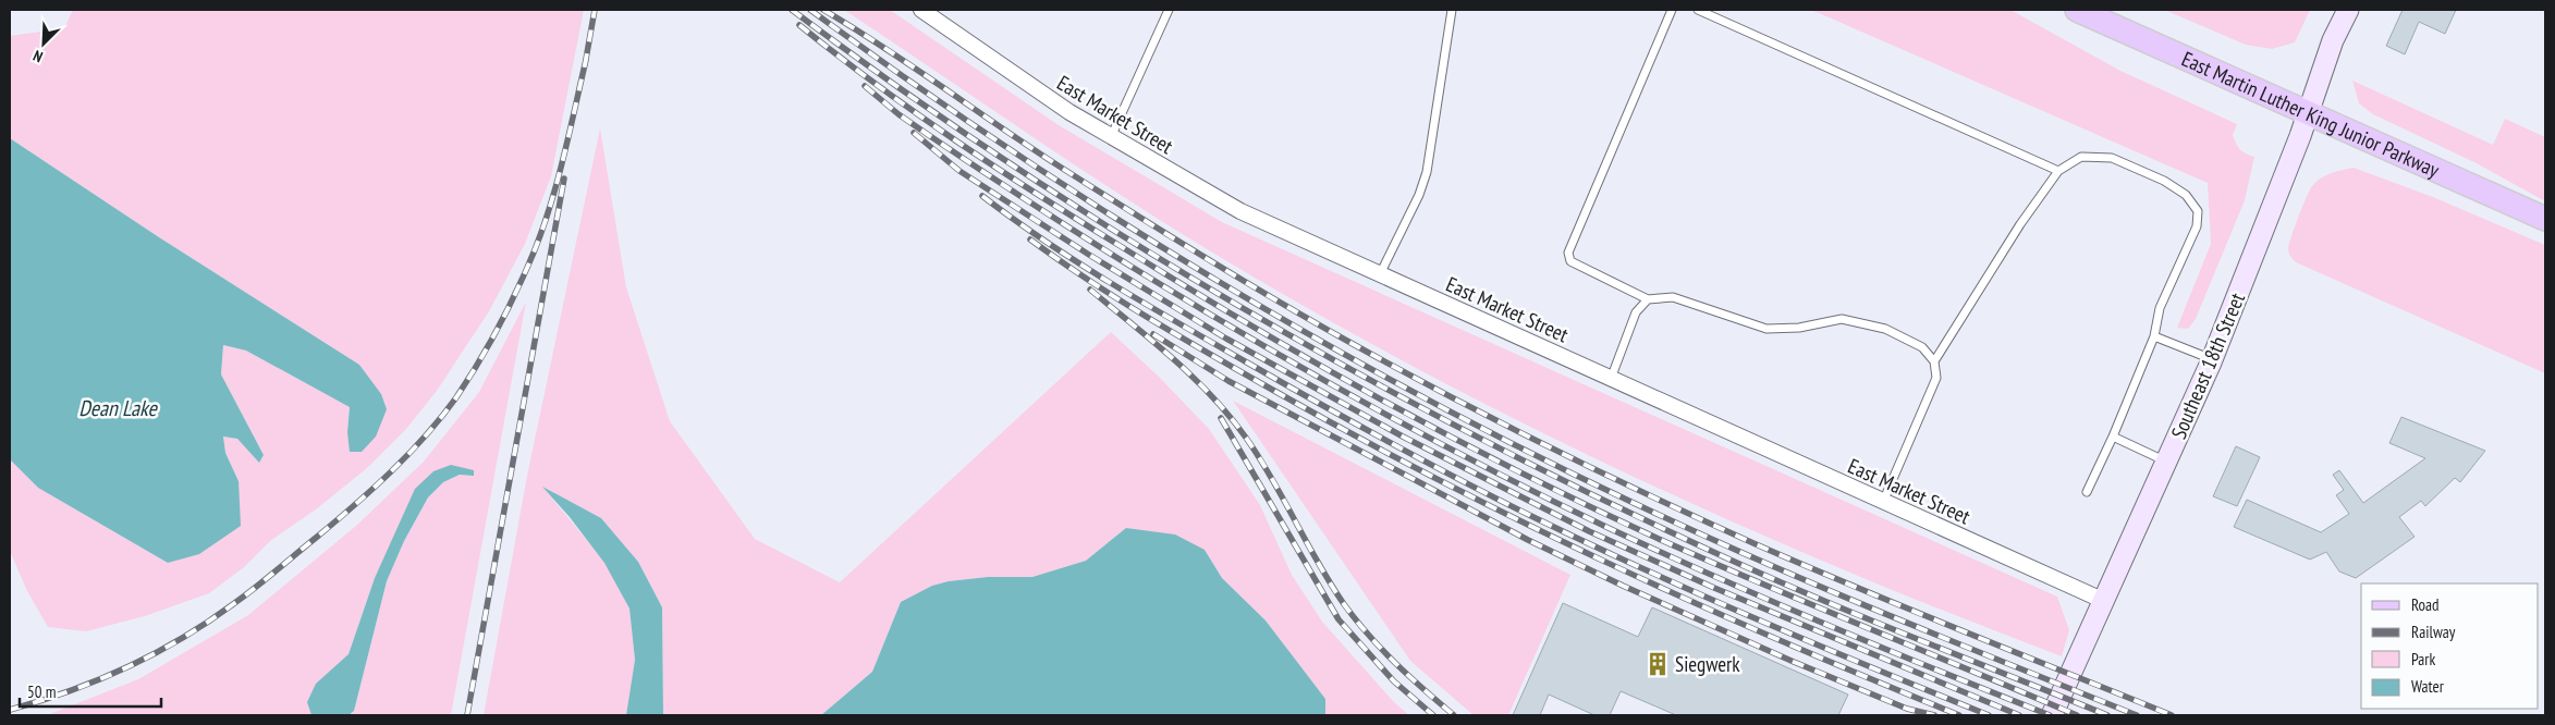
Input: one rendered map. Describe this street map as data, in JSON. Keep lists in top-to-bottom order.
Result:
{
  "streets": {
    "main road": ["East Martin Luther King Junior Parkway"],
    "street": ["East Market Street", "Southeast 18th Street"]
  },
  "crossings": [
    ["East Market Street", "Southeast 18th Street"],
    ["East Martin Luther King Junior Parkway", "Southeast 18th Street"]
  ],
  "water": ["Dean Lake"],
  "places": {
    "building": ["Siegwerk"]
  },
  "legend": [
    "Road",
    "Railway",
    "Park",
    "Water"
  ],
  "scale_bar": "50 m",
  "north": "bottom left"
}
